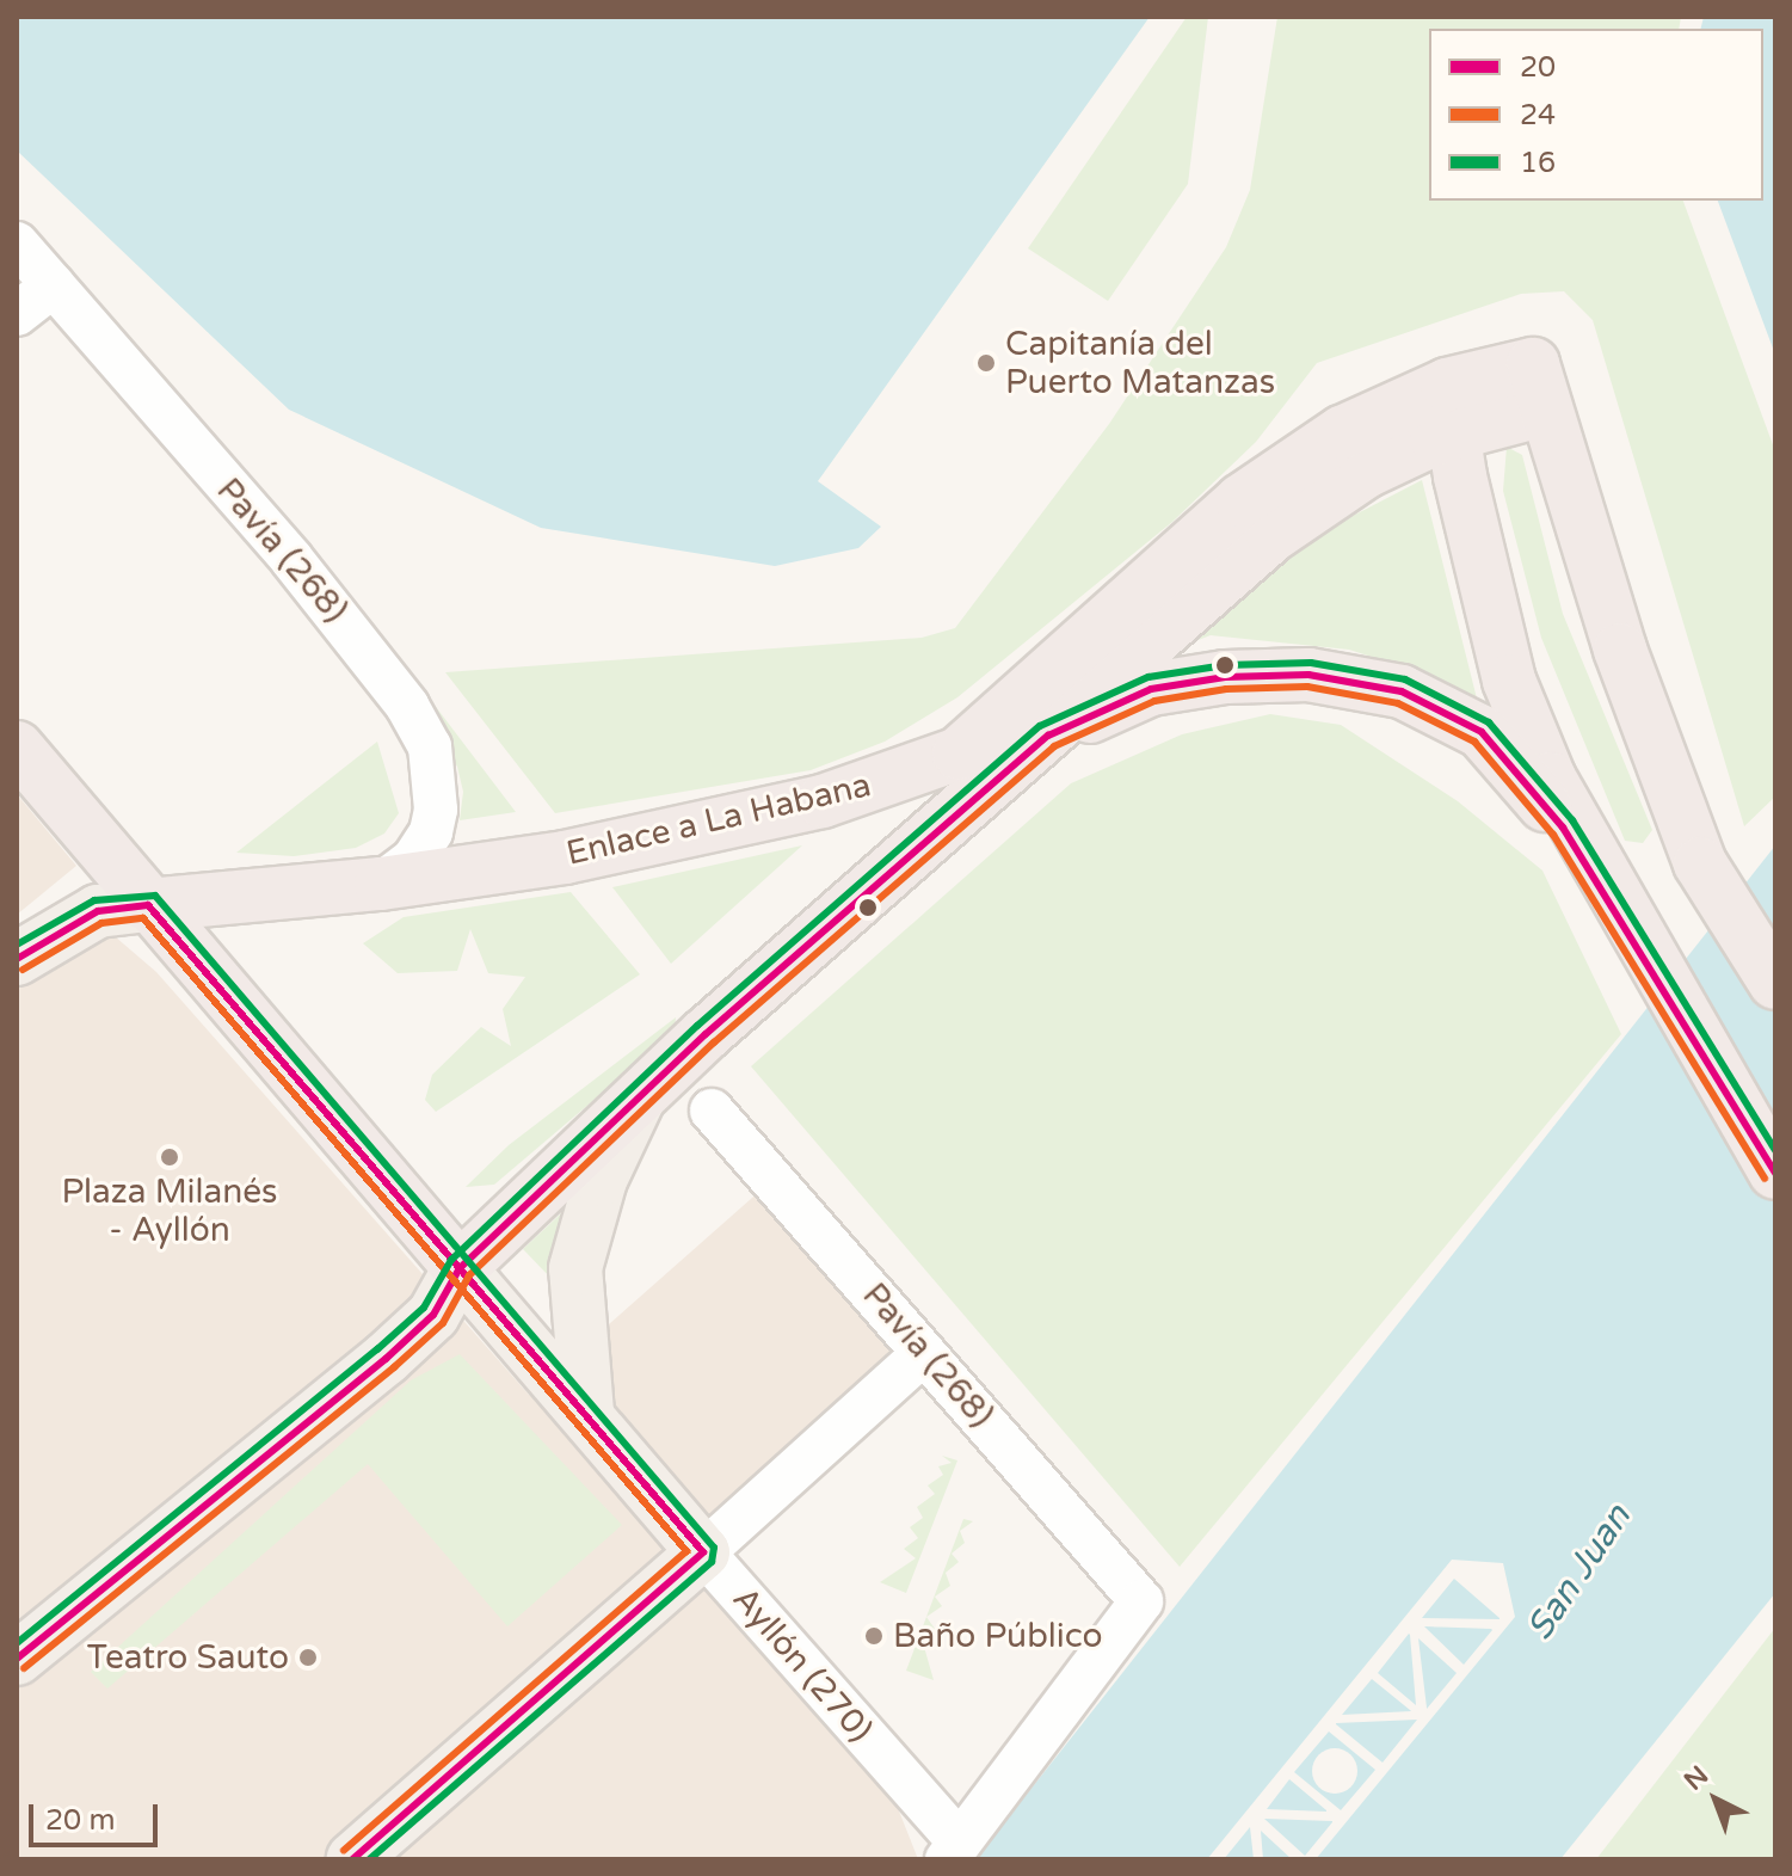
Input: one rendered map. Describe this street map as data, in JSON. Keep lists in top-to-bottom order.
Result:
{
  "streets": {
    "highway": ["Enlace a La Habana", "Ayllón (270)"],
    "street": ["Pavía (268)"]
  },
  "crossings": [
    ["Pavía (268)", "Enlace a La Habana"],
    ["Pavía (268)", "Ayllón (270)"],
    ["Enlace a La Habana", "Ayllón (270)"]
  ],
  "water": ["San Juan"],
  "places": [
    "Capitanía del Puerto Matanzas",
    "Plaza Milanés - Ayllón",
    "Baño Público",
    "Teatro Sauto"
  ],
  "lines": ["transit line 16", "transit line 20", "transit line 24"],
  "legend": ["20", "24", "16"],
  "scale_bar": "20 m",
  "north": "top left"
}
